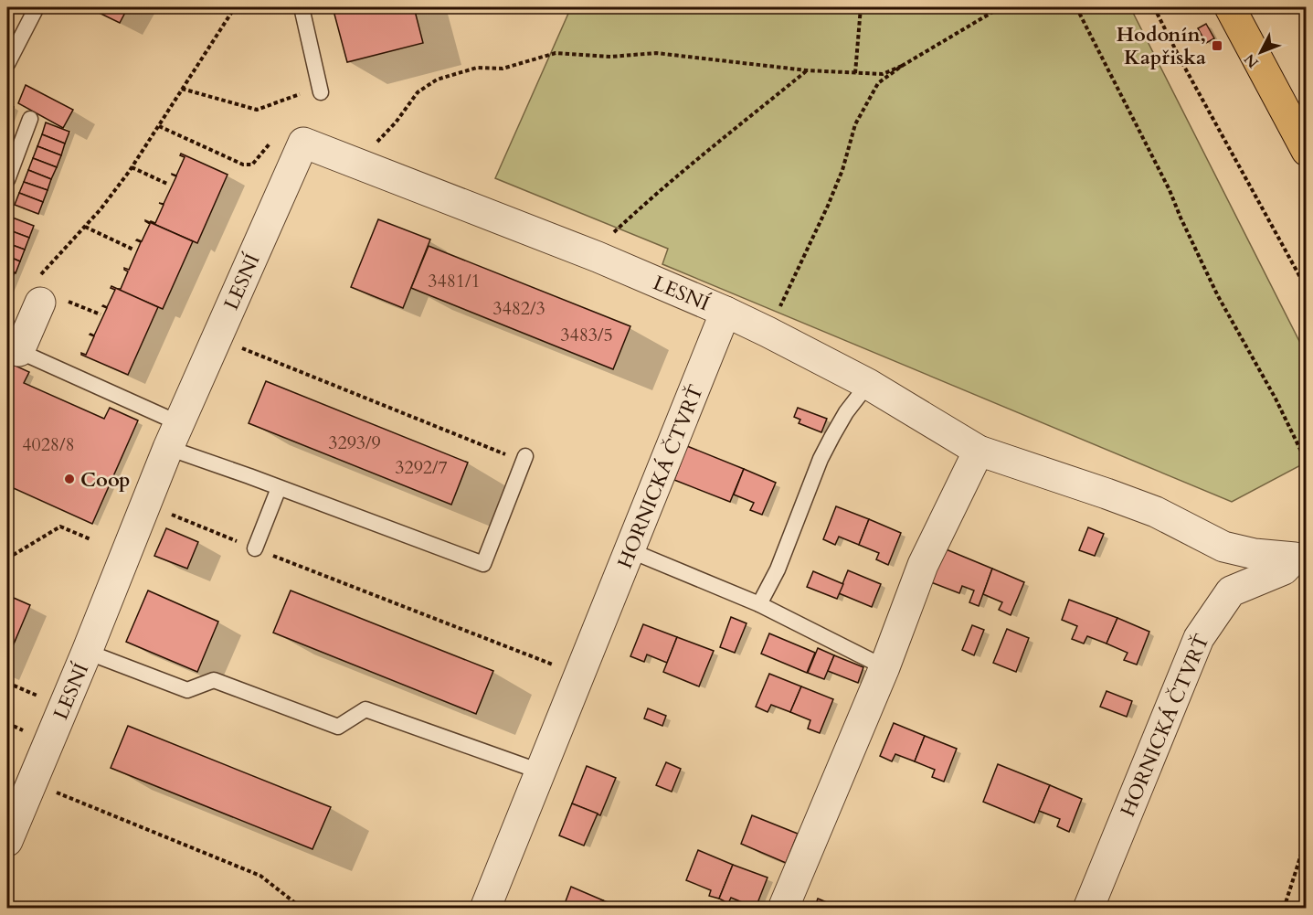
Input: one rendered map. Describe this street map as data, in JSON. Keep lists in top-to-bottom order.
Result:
{
  "streets": {
    "street": ["LESNÍ", "HORNICKÁ ČTVRŤ"]
  },
  "crossings": [
    ["LESNÍ", "HORNICKÁ ČTVRŤ"]
  ],
  "places": {
    "transit": ["Hodonín, Kapřiska"],
    "other": ["Coop"]
  },
  "house_numbers": [
    "3481/1",
    "3482/3",
    "3483/5",
    "3293/9",
    "4028/8",
    "3292/7"
  ],
  "north": "bottom left"
}
